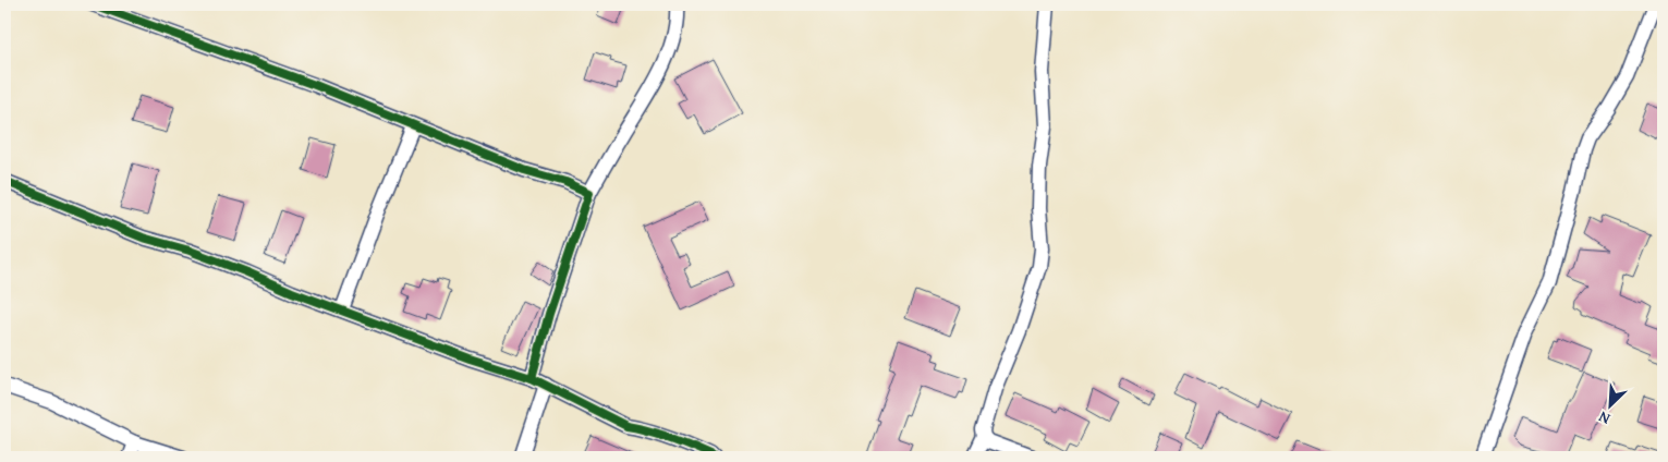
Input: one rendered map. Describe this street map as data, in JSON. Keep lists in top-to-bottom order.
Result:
{
  "north": "bottom left"
}
